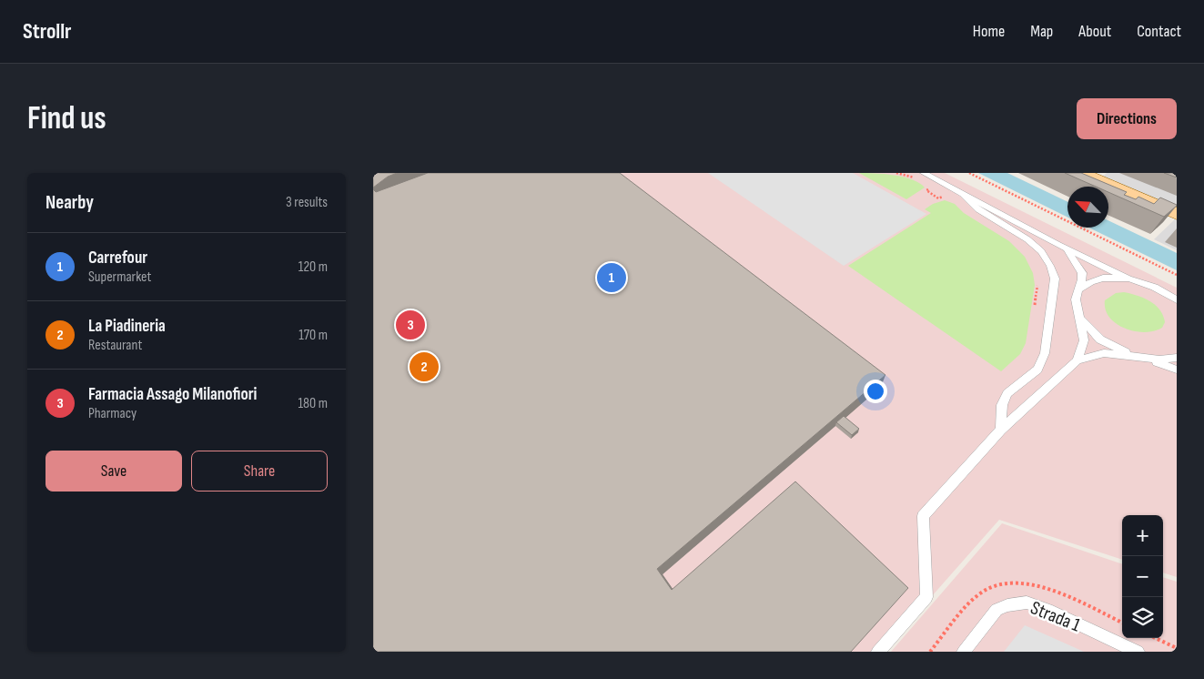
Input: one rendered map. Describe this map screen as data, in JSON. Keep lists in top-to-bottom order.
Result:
{
  "streets": {
    "lane": ["Strada 1"]
  },
  "north": "top left",
  "page": {
    "header": "Strollr",
    "nav": [
      "Home",
      "Map",
      "About",
      "Contact"
    ],
    "buttons": [
      "Directions",
      ["Save", "Share"]
    ],
    "title": "Find us",
    "heading": ["Nearby", "3 results"],
    "list": [
      {
        "mark": "1",
        "name": "Carrefour",
        "note": "Supermarket",
        "value": "120 m"
      },
      {
        "mark": "2",
        "name": "La Piadineria",
        "note": "Restaurant",
        "value": "170 m"
      },
      {
        "mark": "3",
        "name": "Farmacia Assago Milanofiori",
        "note": "Pharmacy",
        "value": "180 m"
      }
    ],
    "pins": ["1", "3", "2"],
    "map_buttons": ["+", "−"]
  }
}
